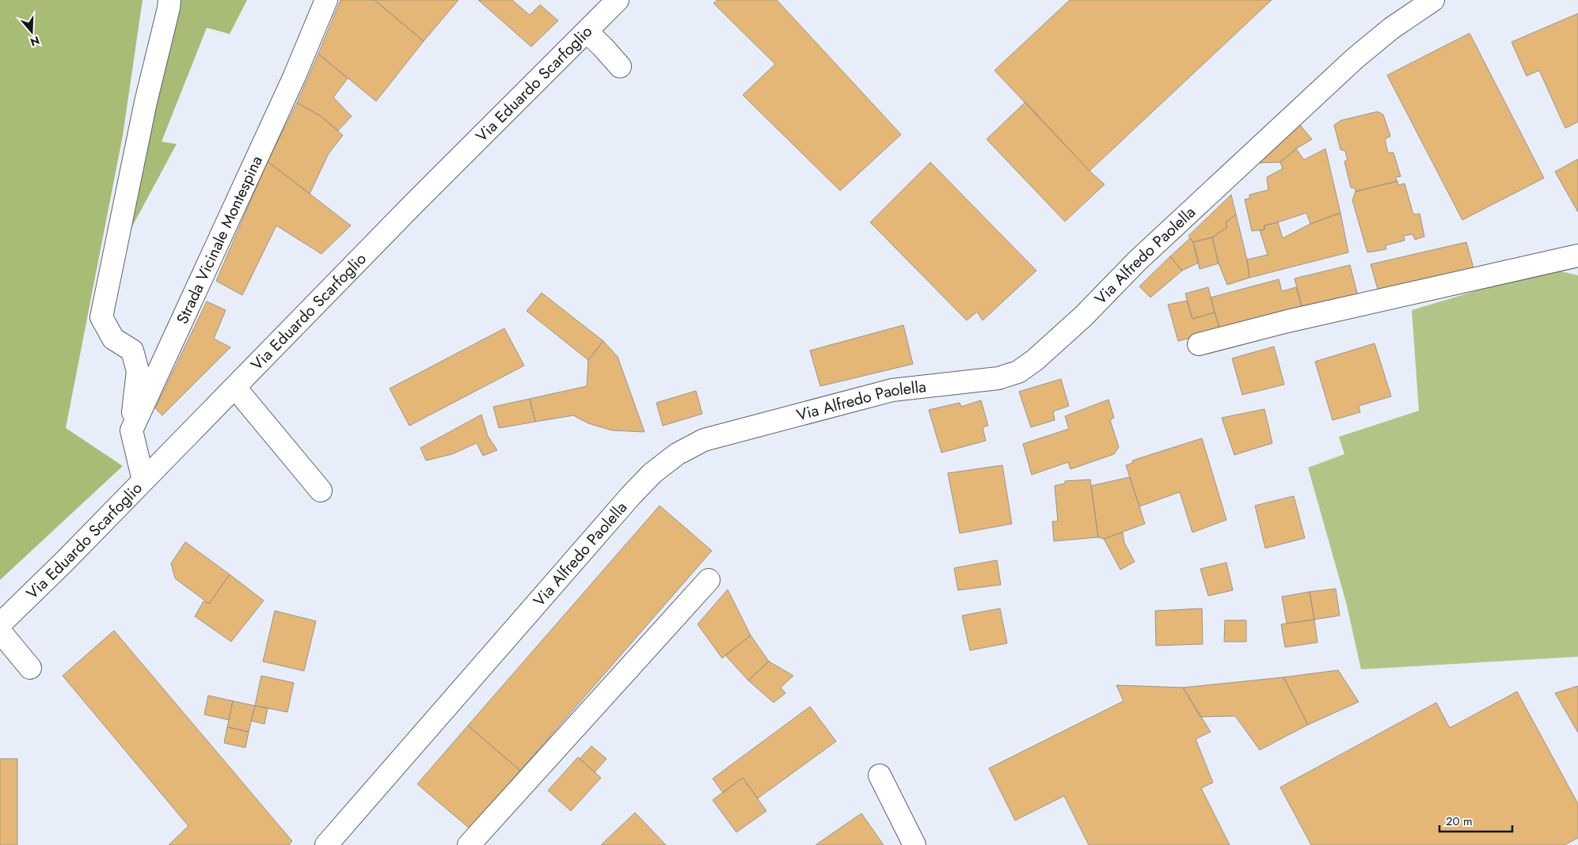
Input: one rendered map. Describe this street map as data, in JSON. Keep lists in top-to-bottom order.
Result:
{
  "streets": {
    "street": ["Via Eduardo Scarfoglio", "Strada Vicinale Montespina", "Via Alfredo Paolella"]
  },
  "scale_bar": "20 m",
  "north": "bottom"
}
